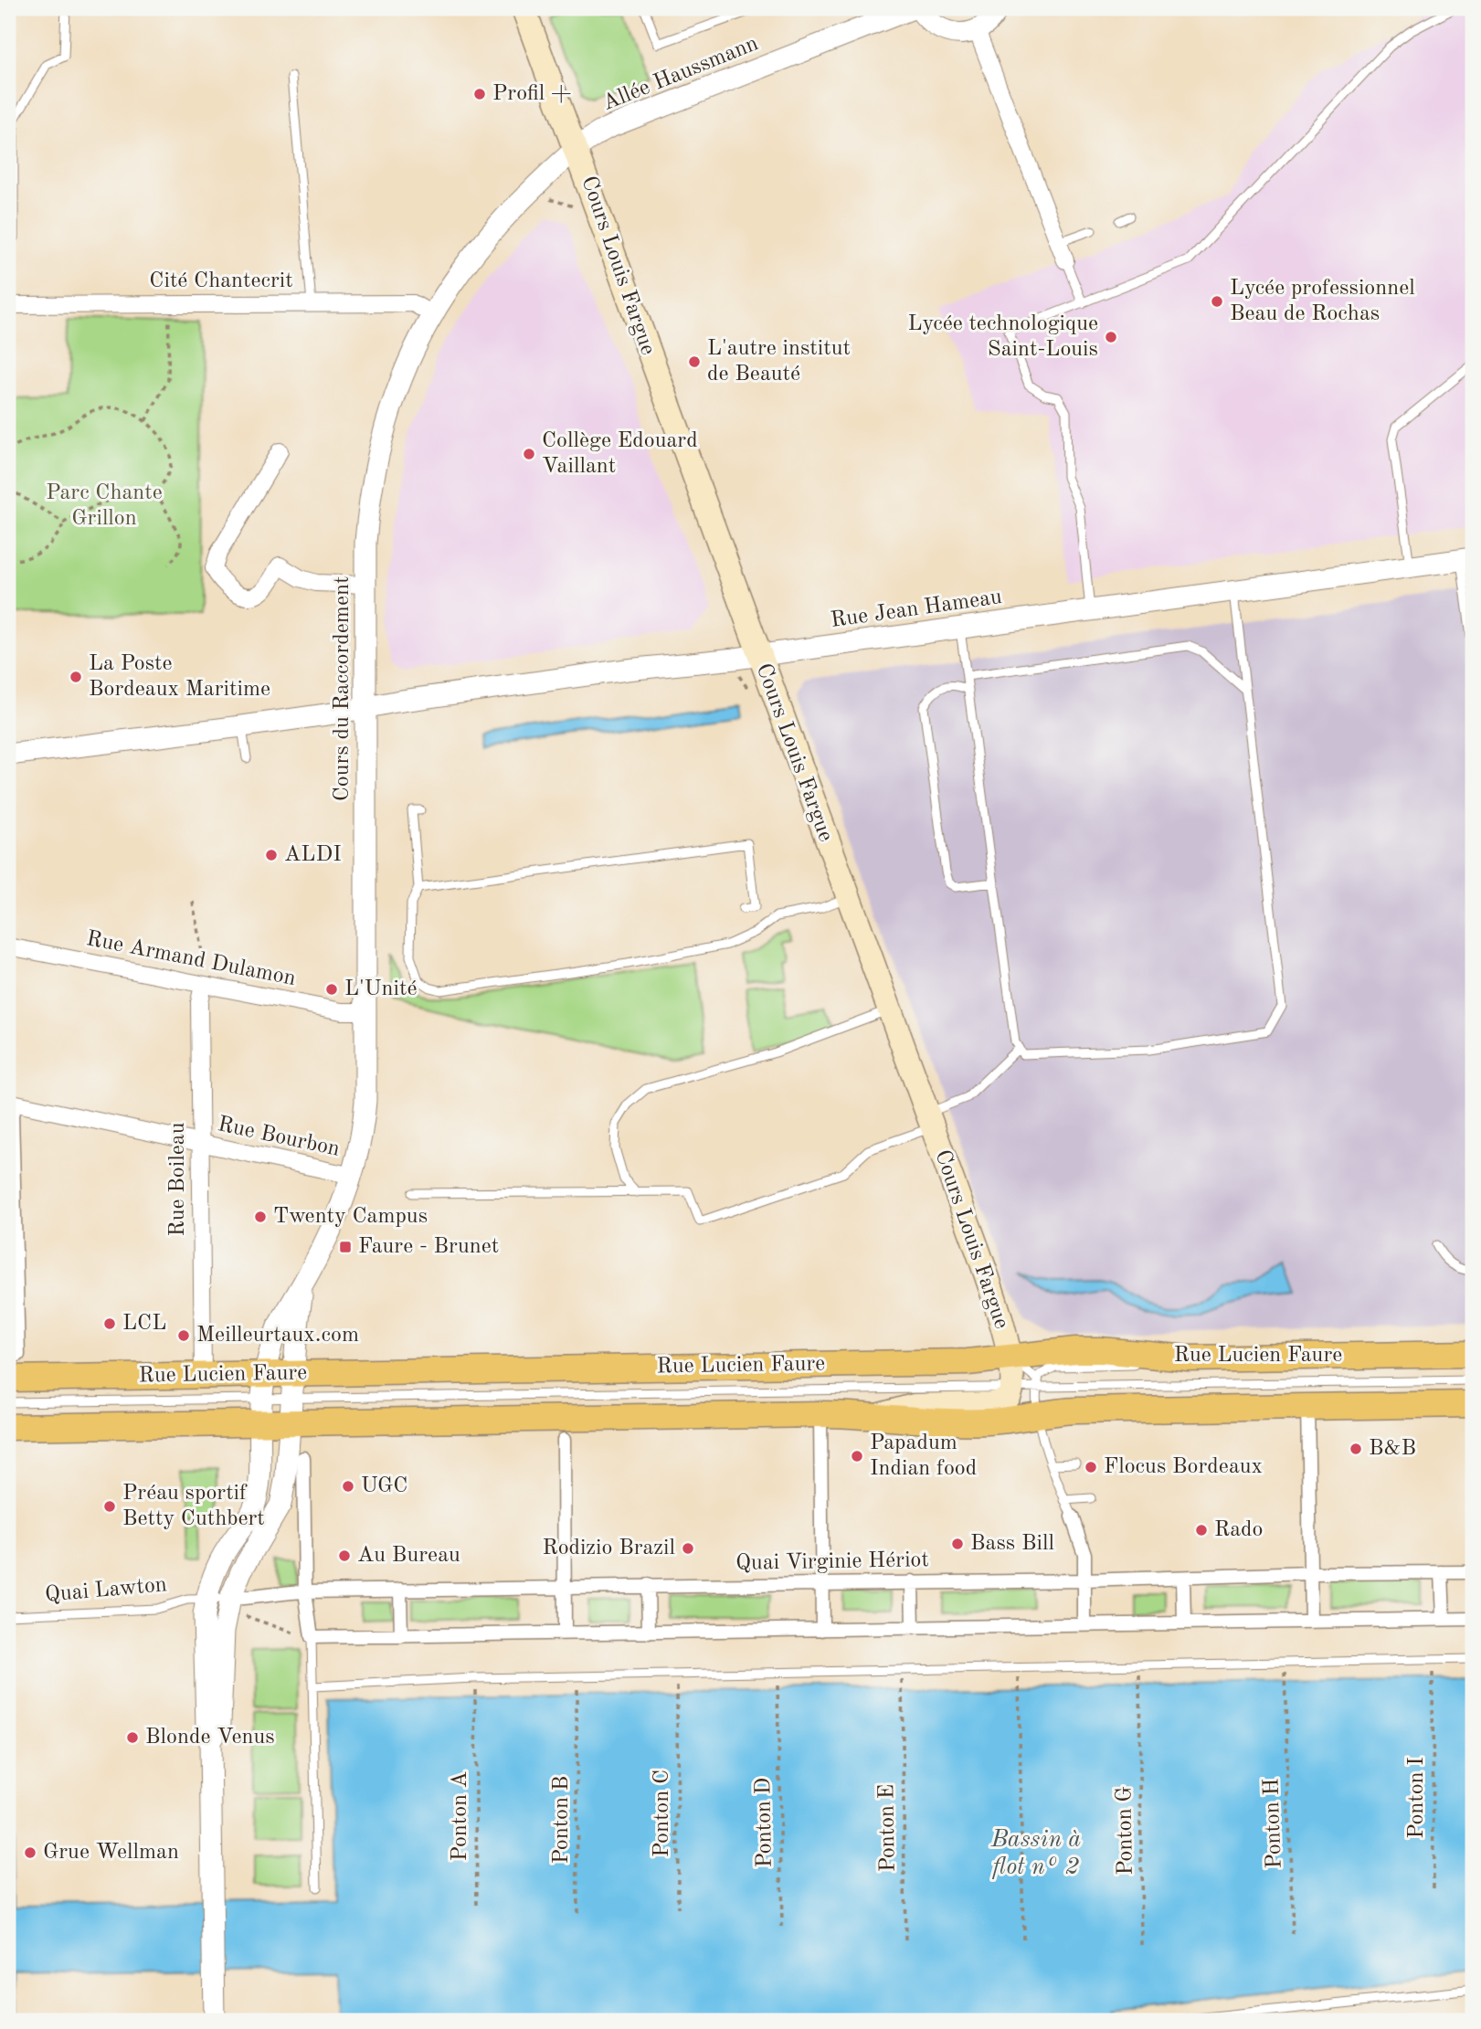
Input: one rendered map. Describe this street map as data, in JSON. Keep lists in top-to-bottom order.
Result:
{
  "streets": {
    "main road": ["Cours Louis Fargue", "Rue Lucien Faure"],
    "street": [
      "Allée Haussmann",
      "Cité Chantecrit",
      "Rue Jean Hameau",
      "Cours du Raccordement",
      "Rue Armand Dulamon",
      "Rue Bourbon",
      "Rue Boileau",
      "Quai Virginie Hériot"
    ],
    "lane": ["Quai Lawton"],
    "path": [
      "Ponton I",
      "Ponton C",
      "Ponton A",
      "Ponton B",
      "Ponton D",
      "Ponton H",
      "Ponton E",
      "Ponton G"
    ]
  },
  "crossings": [
    ["Allée Haussmann", "Cours Louis Fargue"],
    ["Allée Haussmann", "Cours du Raccordement"],
    ["Cours Louis Fargue", "Rue Jean Hameau"],
    ["Cours Louis Fargue", "Cours du Raccordement"],
    ["Cours Louis Fargue", "Rue Lucien Faure"],
    ["Cité Chantecrit", "Cours du Raccordement"],
    ["Rue Jean Hameau", "Cours du Raccordement"],
    ["Cours du Raccordement", "Rue Armand Dulamon"],
    ["Cours du Raccordement", "Rue Bourbon"],
    ["Cours du Raccordement", "Rue Lucien Faure"],
    ["Cours du Raccordement", "Quai Virginie Hériot"],
    ["Cours du Raccordement", "Quai Lawton"],
    ["Rue Armand Dulamon", "Rue Boileau"],
    ["Rue Bourbon", "Rue Boileau"],
    ["Rue Boileau", "Rue Lucien Faure"],
    ["Quai Virginie Hériot", "Quai Lawton"]
  ],
  "water": ["Bassin à flot n° 2"],
  "parks": ["Parc Chante Grillon"],
  "places": {
    "other": [
      "Profil +",
      "Lycée professionnel Beau de Rochas",
      "Lycée technologique Saint-Louis",
      "L'autre institut de Beauté",
      "Collège Edouard Vaillant",
      "La Poste Bordeaux Maritime",
      "ALDI",
      "L'Unité",
      "Twenty Campus",
      "LCL",
      "Meilleurtaux.com",
      "B&B",
      "Papadum Indian food",
      "Flocus Bordeaux",
      "UGC",
      "Préau sportif Betty Cuthbert",
      "Rado",
      "Bass Bill",
      "Rodizio Brazil",
      "Au Bureau",
      "Blonde Venus",
      "Grue Wellman"
    ],
    "transit": ["Faure - Brunet"]
  }
}
